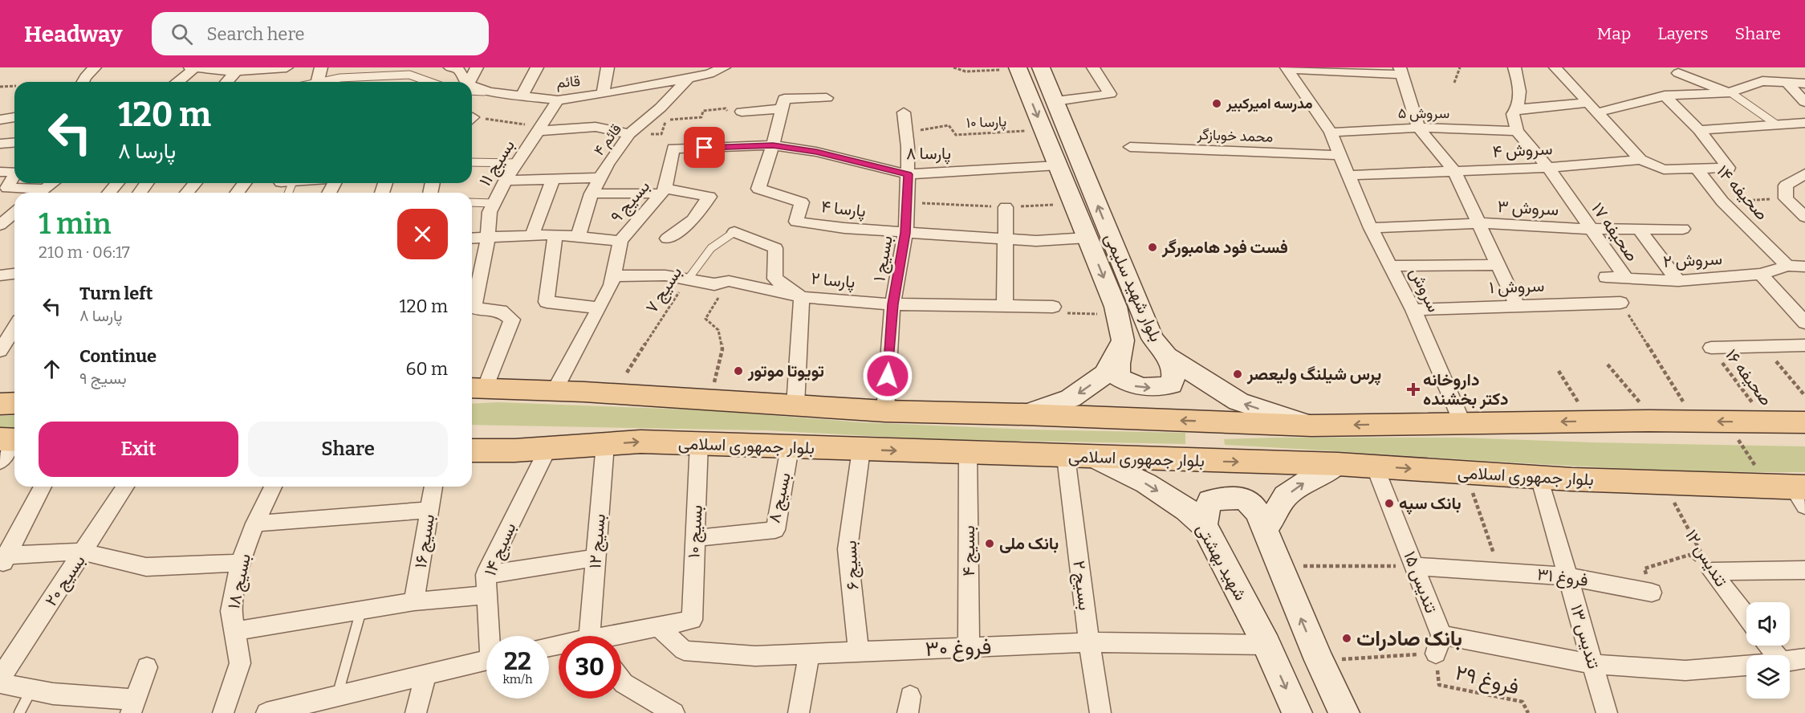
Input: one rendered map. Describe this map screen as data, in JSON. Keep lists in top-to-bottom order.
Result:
{
  "streets": {
    "main road": ["بلوار شهید سلیمی", "بلوار جمهوری اسلامی", "شهید بهشتی"],
    "street": [
      "قائم",
      "سروش ۵",
      "محمد خوبازگر",
      "قائم ۴",
      "سروش ۴",
      "پارسا ۸",
      "بسیج ۱۱",
      "صحیفه ۱۴",
      "بسیج ۹",
      "سروش ۳",
      "پارسا ۴",
      "صحیفه ۱۷",
      "بسیج ۱",
      "سروش ۲",
      "پارسا ۲",
      "سروش ۱",
      "سروش",
      "بسیج ۸",
      "بسیج ۱۰",
      "بسیج ۱۶",
      "بسیج ۱۲",
      "بسیج ۱۴",
      "بسیج ۴",
      "تندیس ۱۲",
      "بسیج ۶",
      "فروغ ۳۱",
      "بسیج ۲۰",
      "بسیج ۱۸",
      "تندیس ۱۵",
      "بسیج ۲",
      "تندیس ۱۳",
      "فروغ ۳۰"
    ],
    "lane": ["بسیج ۷"],
    "path": ["پارسا ۱۰", "صحیفه ۱۶", "فروغ ۲۹"]
  },
  "crossings": [
    ["قائم", "قائم ۴"],
    ["قائم", "بسیج ۱۱"],
    ["سروش ۵", "صحیفه ۱۷"],
    ["سروش ۵", "سروش"],
    ["پارسا ۱۰", "بسیج ۱"],
    ["پارسا ۱۰", "بلوار شهید سلیمی"],
    ["محمد خوبازگر", "سروش"],
    ["سروش ۴", "صحیفه ۱۴"],
    ["سروش ۴", "صحیفه ۱۷"],
    ["سروش ۴", "سروش"],
    ["پارسا ۸", "بسیج ۹"],
    ["پارسا ۸", "پارسا ۴"],
    ["پارسا ۸", "بسیج ۱"],
    ["پارسا ۸", "بلوار شهید سلیمی"],
    ["بسیج ۹", "پارسا ۴"],
    ["بسیج ۹", "پارسا ۲"],
    ["سروش ۳", "صحیفه ۱۷"],
    ["سروش ۳", "سروش"],
    ["پارسا ۴", "بسیج ۱"],
    ["پارسا ۴", "بلوار شهید سلیمی"],
    ["صحیفه ۱۷", "سروش ۲"],
    ["بسیج ۱", "پارسا ۲"],
    ["پارسا ۲", "بسیج ۷"],
    ["سروش ۱", "سروش"],
    ["بلوار جمهوری اسلامی", "بسیج ۸"],
    ["بلوار جمهوری اسلامی", "بسیج ۱۰"],
    ["بلوار جمهوری اسلامی", "بسیج ۱۲"],
    ["بلوار جمهوری اسلامی", "بسیج ۱۴"],
    ["بلوار جمهوری اسلامی", "بسیج ۴"],
    ["بلوار جمهوری اسلامی", "تندیس ۱۲"],
    ["بلوار جمهوری اسلامی", "شهید بهشتی"],
    ["بلوار جمهوری اسلامی", "بسیج ۶"],
    ["بلوار جمهوری اسلامی", "تندیس ۱۵"],
    ["بلوار جمهوری اسلامی", "بسیج ۲"],
    ["بلوار جمهوری اسلامی", "تندیس ۱۳"],
    ["بسیج ۸", "بسیج ۱۰"],
    ["بسیج ۱۰", "فروغ ۳۰"],
    ["بسیج ۴", "فروغ ۳۰"],
    ["شهید بهشتی", "فروغ ۳۰"],
    ["بسیج ۶", "فروغ ۳۰"],
    ["فروغ ۳۱", "تندیس ۱۵"],
    ["فروغ ۳۱", "تندیس ۱۳"],
    ["تندیس ۱۵", "تندیس ۱۳"],
    ["تندیس ۱۵", "فروغ ۲۹"],
    ["بسیج ۲", "فروغ ۳۰"]
  ],
  "places": {
    "other": [
      "مدرسه امیرکبیر",
      "فست فود هامبورگر",
      "تویوتا موتور",
      "پرس شیلنگ ولیعصر",
      "بانک سپه",
      "بانک ملی",
      "بانک صادرات"
    ],
    "health": ["داروخانه دکتر بخشنده"]
  },
  "page": {
    "header": "Headway",
    "search": "Search here",
    "nav": ["Map", "Layers", "Share"],
    "turn": ["120 m", "پارسا ۸"],
    "heading": ["1 min", "210 m · 06:17"],
    "list": [
      {
        "name": "Turn left",
        "note": "پارسا ۸",
        "value": "120 m"
      },
      {
        "name": "Continue",
        "note": "بسیج ۹",
        "value": "60 m"
      }
    ],
    "buttons": ["Exit", "Share"],
    "speed": "22 km/h",
    "limit": "30"
  }
}
